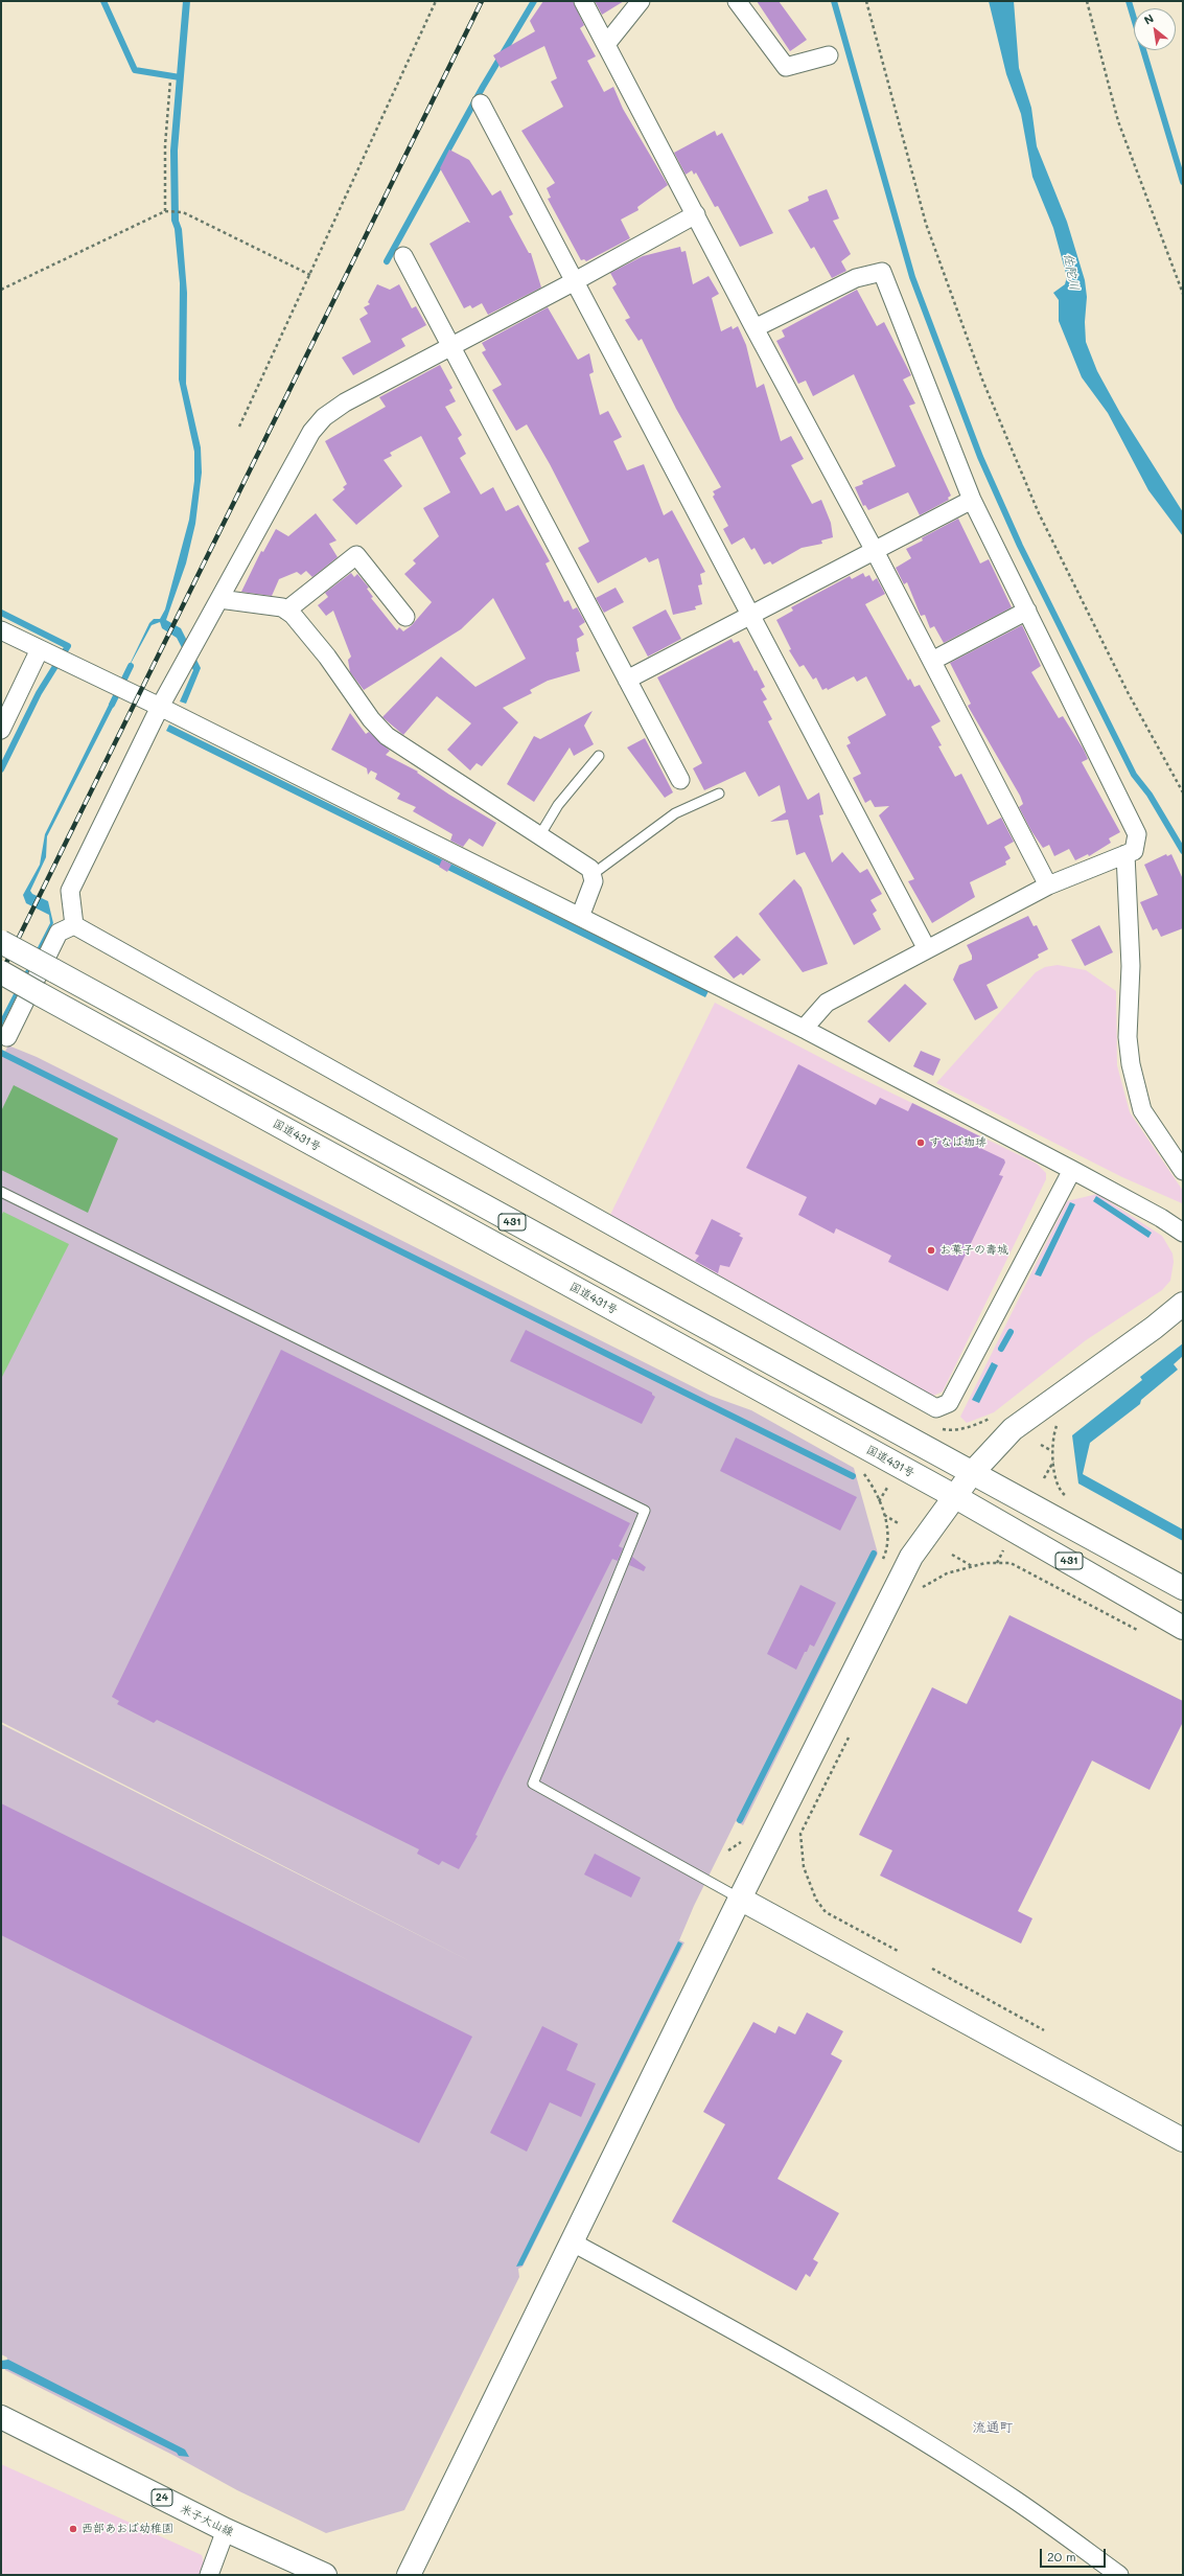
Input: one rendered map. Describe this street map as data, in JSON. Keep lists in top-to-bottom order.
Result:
{
  "streets": {
    "main road": [
      "国道431号",
      "431",
      "24",
      "米子大山線"
    ]
  },
  "districts": ["流通町"],
  "water": ["佐陀川"],
  "places": ["すなば珈琲", "お菓子の壽城", "西部あおば幼稚園"],
  "scale_bar": "20 m",
  "north": "top left"
}
